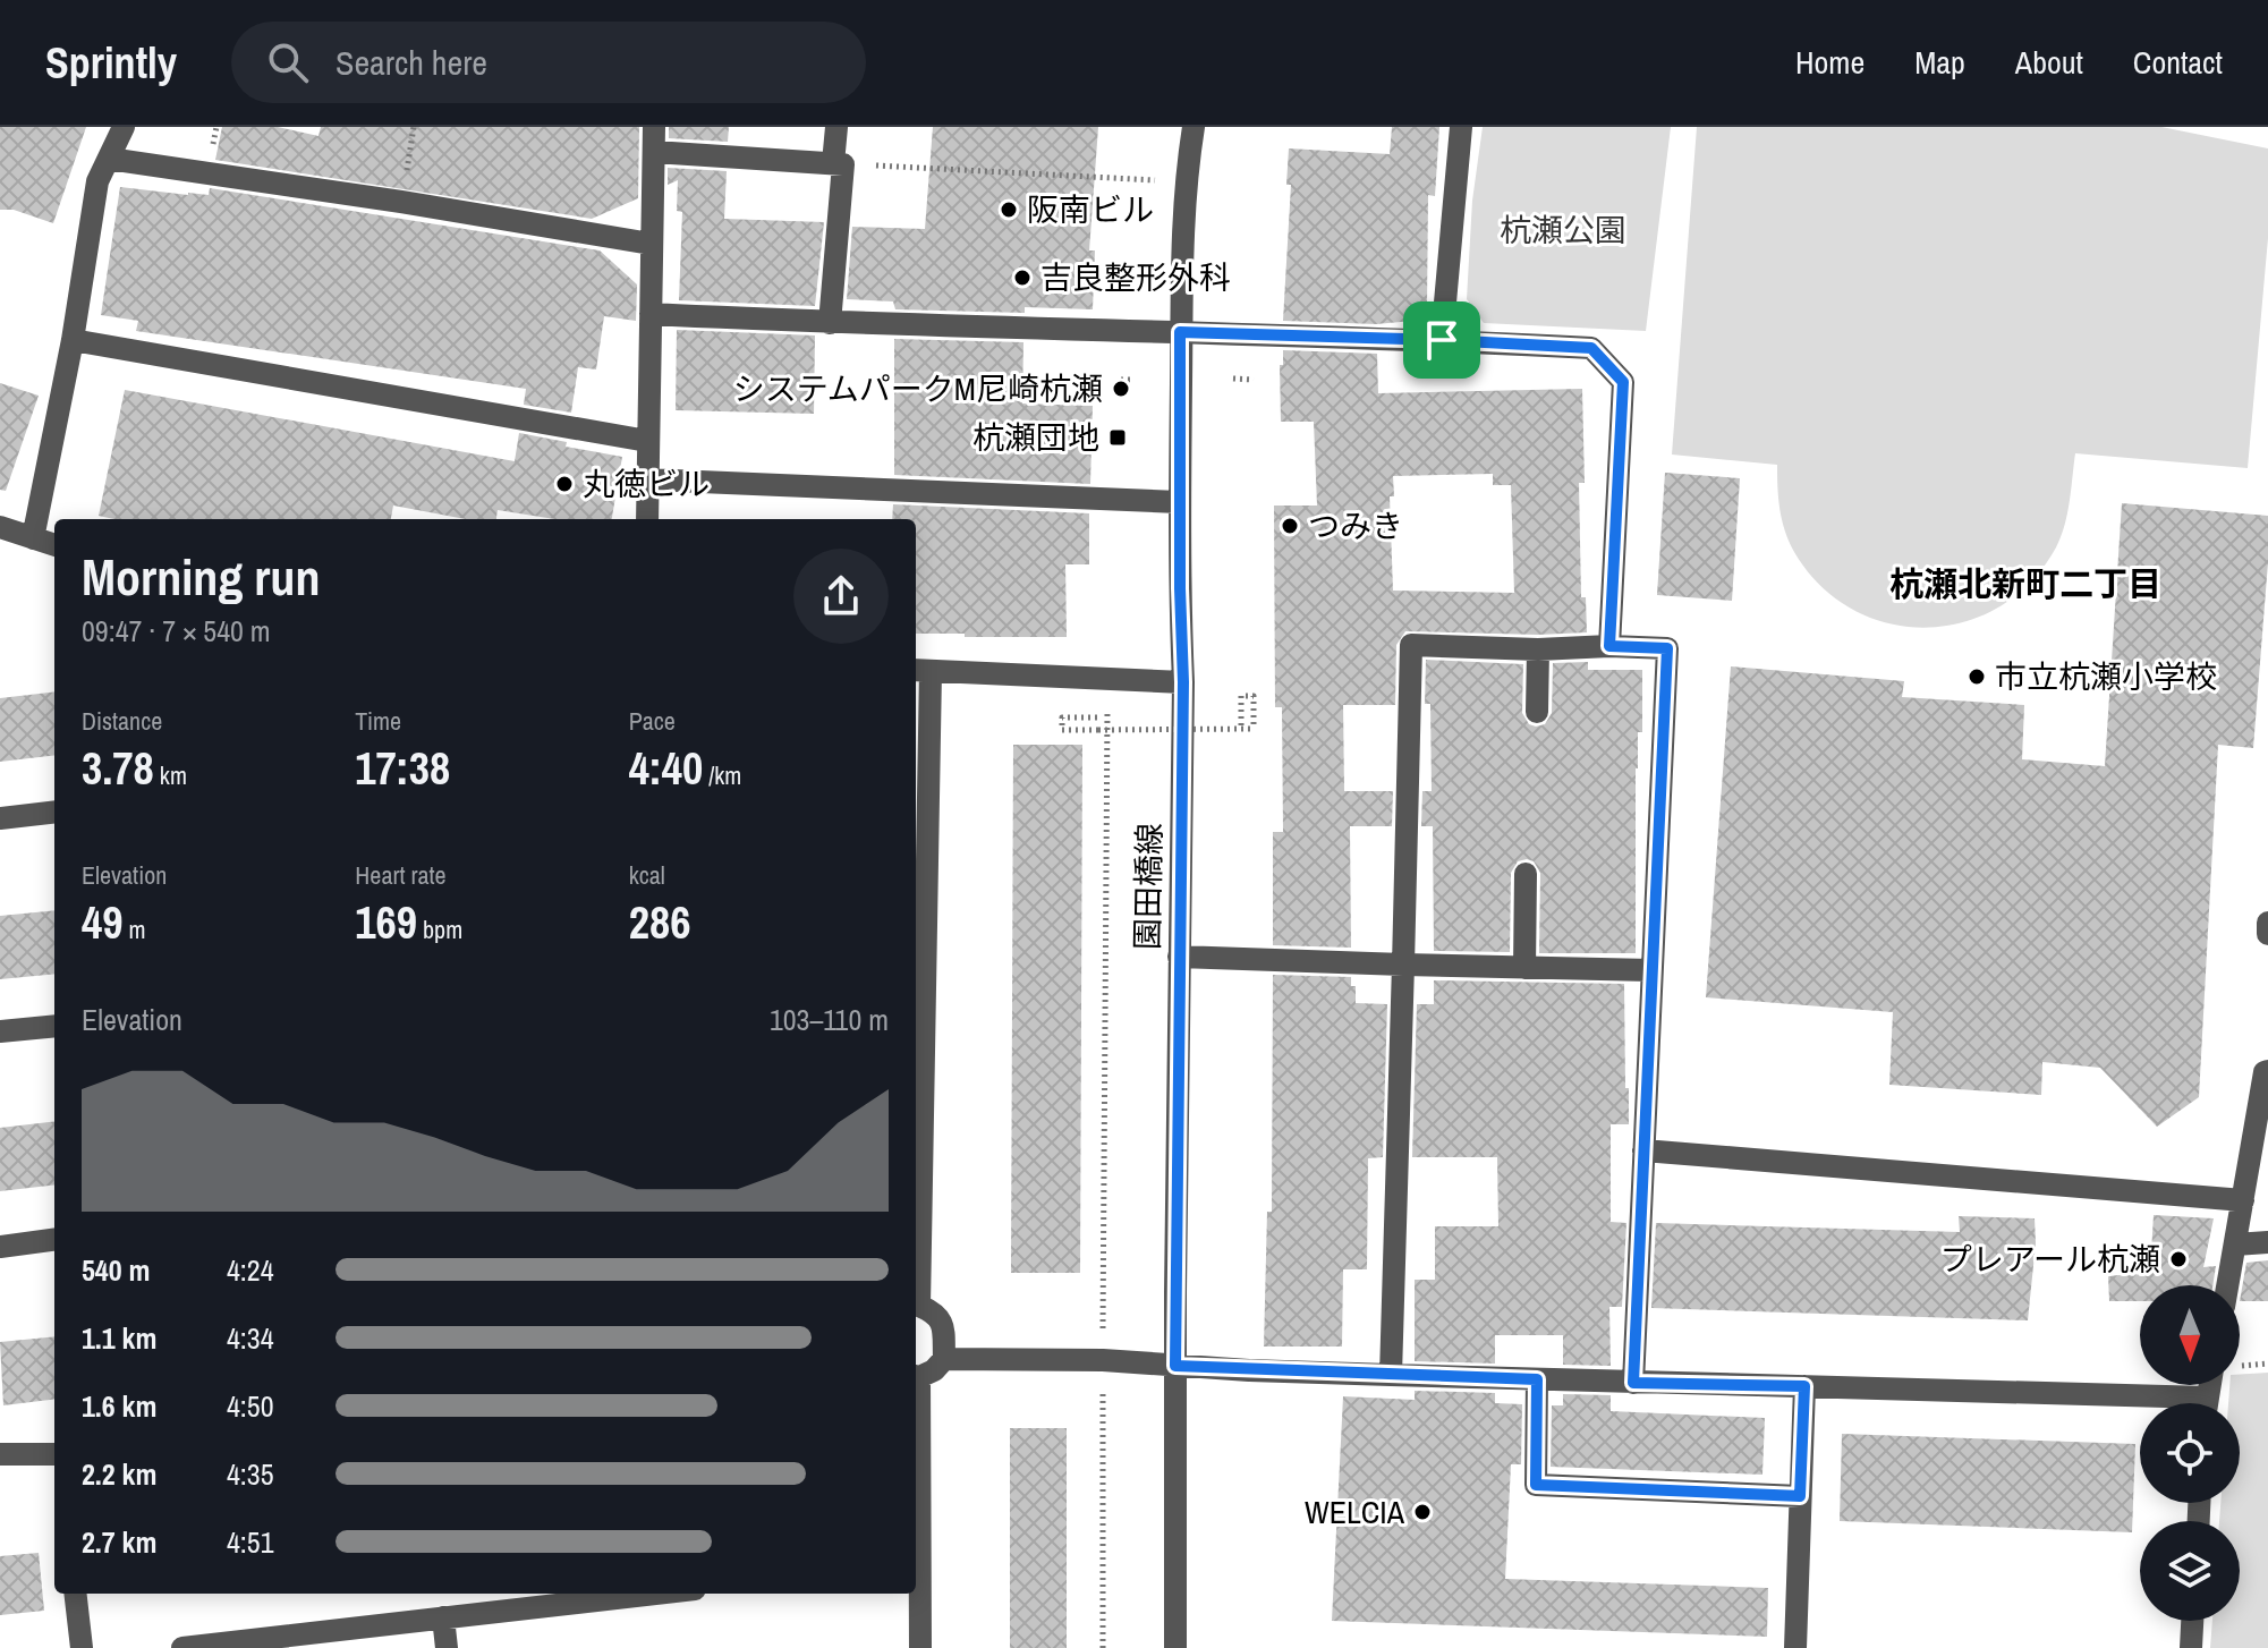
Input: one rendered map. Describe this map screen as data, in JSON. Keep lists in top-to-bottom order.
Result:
{
  "streets": {
    "street": ["園田橋線"]
  },
  "districts": ["杭瀬北新町二丁目"],
  "parks": ["杭瀬公園"],
  "places": {
    "other": [
      "阪南ビル",
      "吉良整形外科",
      "システムパークM尼崎杭瀬",
      "丸徳ビル",
      "つみき",
      "市立杭瀬小学校",
      "プレアール杭瀬",
      "WELCIA"
    ],
    "transit": ["杭瀬団地"]
  },
  "north": "bottom",
  "page": {
    "header": "Sprintly",
    "search": "Search here",
    "nav": [
      "Home",
      "Map",
      "About",
      "Contact"
    ],
    "heading": ["Morning run", "09:47 · 7 × 540 m"],
    "stats": [
      ["Distance", "3.78 km"],
      ["Time", "17:38"],
      ["Pace", "4:40 /km"],
      ["Elevation", "49 m"],
      ["Heart rate", "169 bpm"],
      ["kcal", "286"]
    ],
    "chart": ["Elevation", "103–110 m"],
    "list": [
      {
        "name": "540 m",
        "note": "4:24"
      },
      {
        "name": "1.1 km",
        "note": "4:34"
      },
      {
        "name": "1.6 km",
        "note": "4:50"
      },
      {
        "name": "2.2 km",
        "note": "4:35"
      },
      {
        "name": "2.7 km",
        "note": "4:51"
      }
    ]
  }
}
